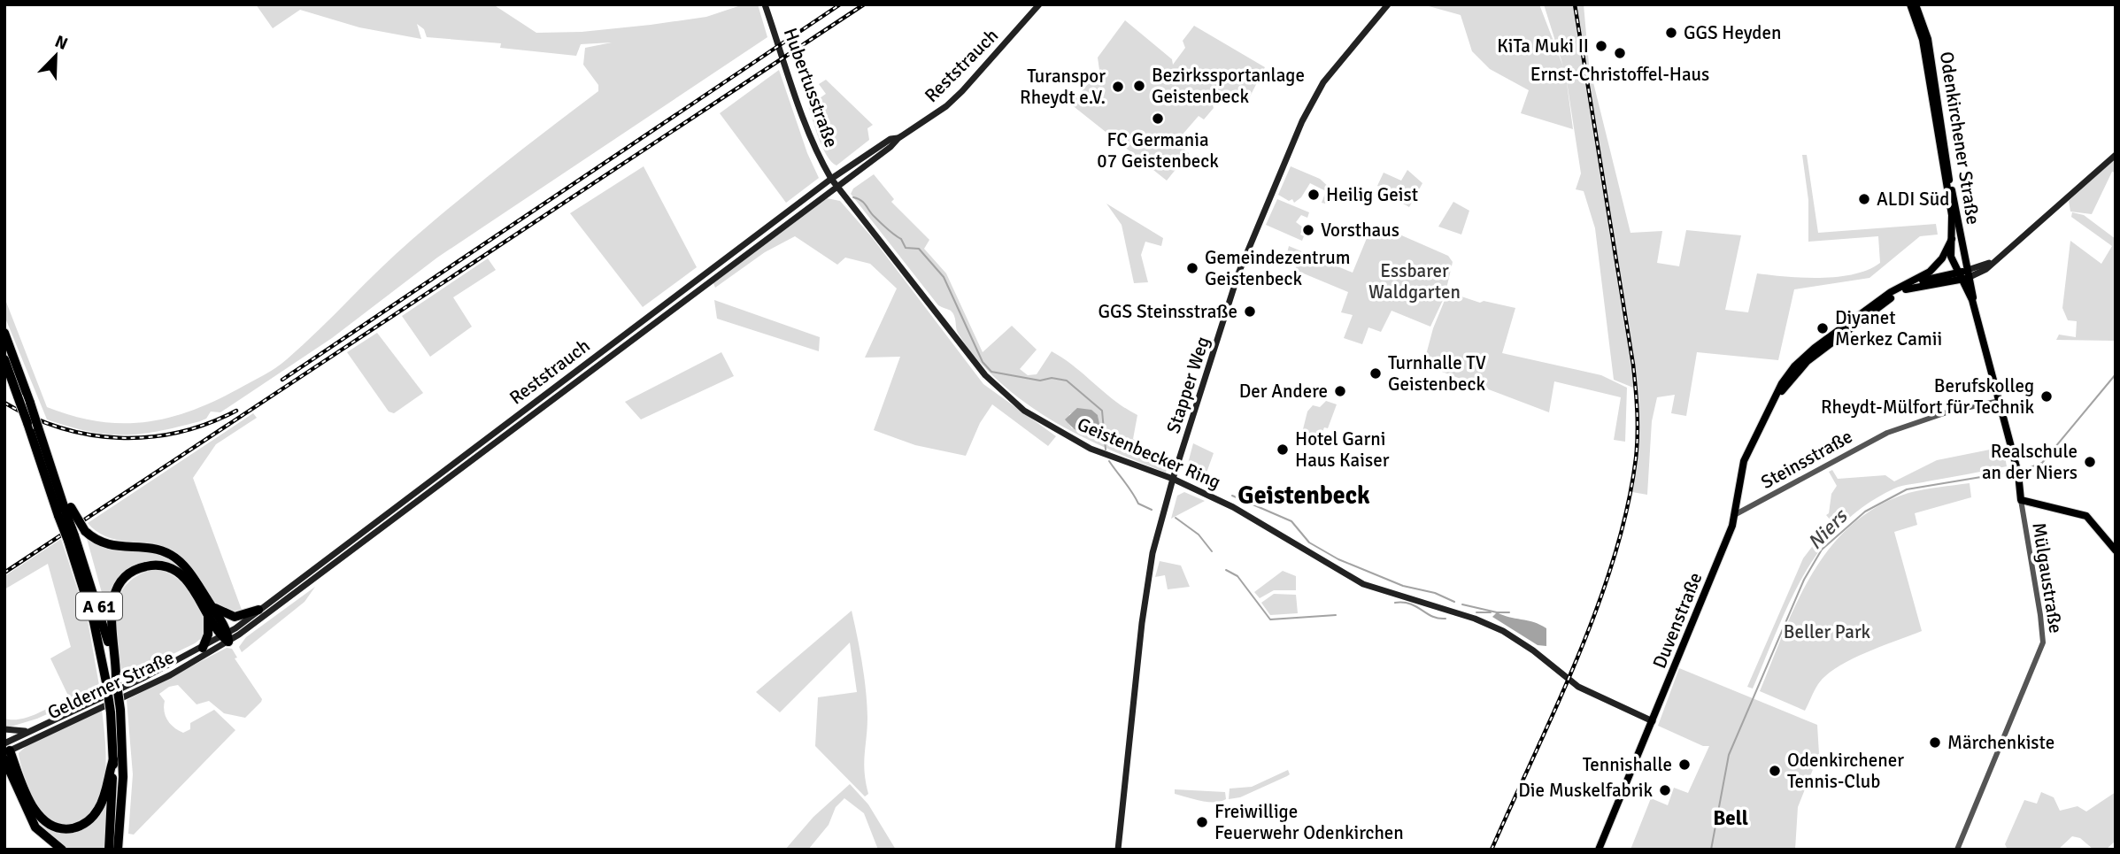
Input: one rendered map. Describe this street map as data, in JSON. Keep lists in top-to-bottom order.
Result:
{
  "streets": {
    "highway": ["A 61"],
    "main road": [
      "Reststrauch",
      "Hubertusstraße",
      "Odenkirchener Straße",
      "Stapper Weg",
      "Geistenbecker Ring",
      "Mülgaustraße",
      "Duvenstraße",
      "Gelderner Straße"
    ],
    "street": ["Steinsstraße"]
  },
  "crossings": [
    ["Reststrauch", "Hubertusstraße"],
    ["Reststrauch", "Geistenbecker Ring"],
    ["Reststrauch", "Gelderner Straße"],
    ["Hubertusstraße", "Geistenbecker Ring"],
    ["Odenkirchener Straße", "Mülgaustraße"],
    ["Odenkirchener Straße", "Duvenstraße"],
    ["Stapper Weg", "Geistenbecker Ring"],
    ["Geistenbecker Ring", "Duvenstraße"],
    ["Steinsstraße", "Mülgaustraße"],
    ["Steinsstraße", "Duvenstraße"],
    ["Mülgaustraße", "Duvenstraße"]
  ],
  "districts": ["Geistenbeck", "Bell"],
  "water": ["Niers"],
  "parks": ["Essbarer Waldgarten", "Beller Park"],
  "places": [
    "GGS Heyden",
    "KiTa Muki II",
    "Ernst-Christoffel-Haus",
    "Bezirkssportanlage Geistenbeck",
    "Turanspor Rheydt e.V.",
    "FC Germania 07 Geistenbeck",
    "Heilig Geist",
    "ALDI Süd",
    "Vorsthaus",
    "Gemeindezentrum Geistenbeck",
    "GGS Steinsstraße",
    "Diyanet Merkez Camii",
    "Turnhalle TV Geistenbeck",
    "Der Andere",
    "Berufskolleg Rheydt-Mülfort für Technik",
    "Hotel Garni Haus Kaiser",
    "Realschule an der Niers",
    "Märchenkiste",
    "Tennishalle",
    "Odenkirchener Tennis-Club",
    "Die Muskelfabrik",
    "Freiwillige Feuerwehr Odenkirchen"
  ],
  "north": "top right"
}
